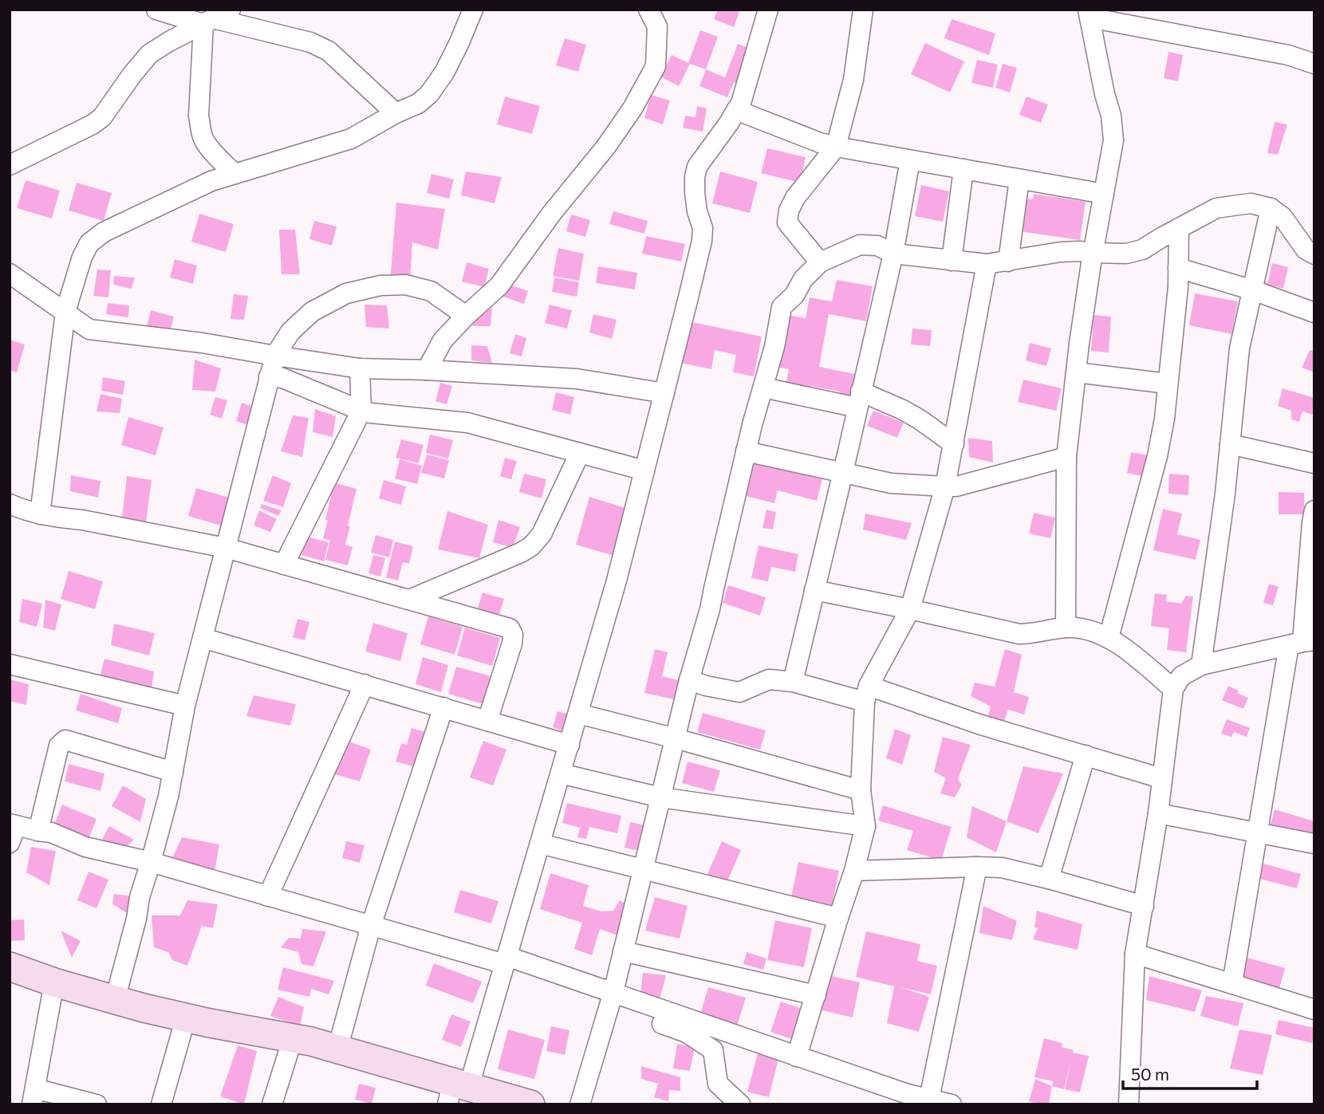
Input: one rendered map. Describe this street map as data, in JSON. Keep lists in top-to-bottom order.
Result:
{
  "scale_bar": "50 m"
}
